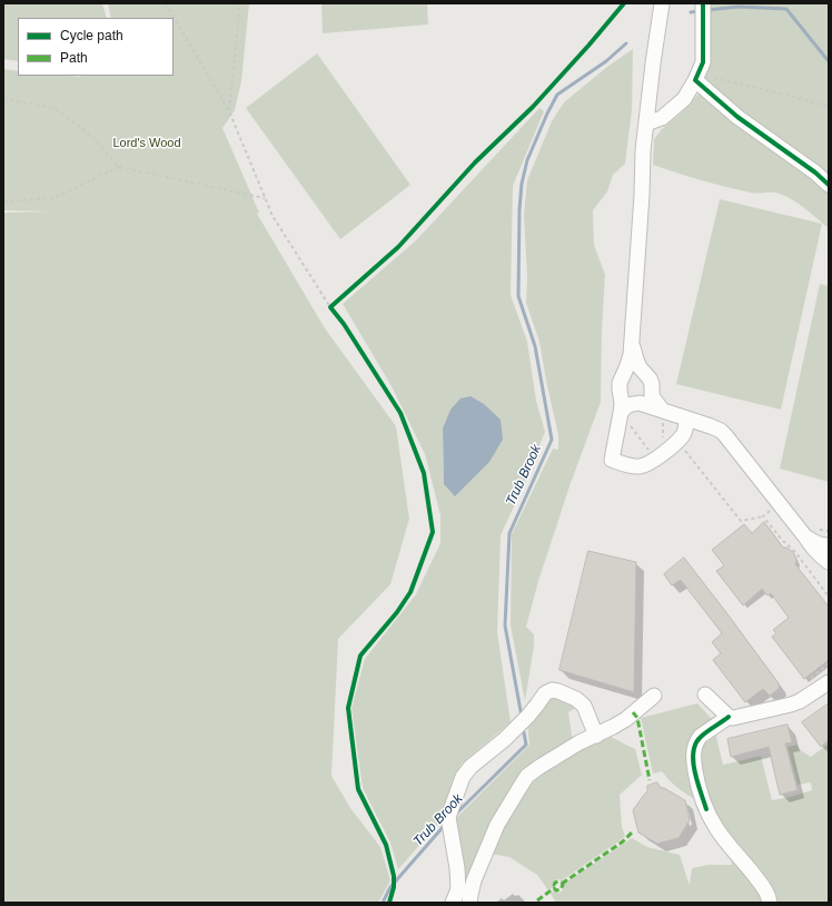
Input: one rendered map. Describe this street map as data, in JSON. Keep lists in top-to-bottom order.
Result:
{
  "water": ["Trub Brook"],
  "parks": ["Lord's Wood"],
  "legend": ["Cycle path", "Path"]
}
